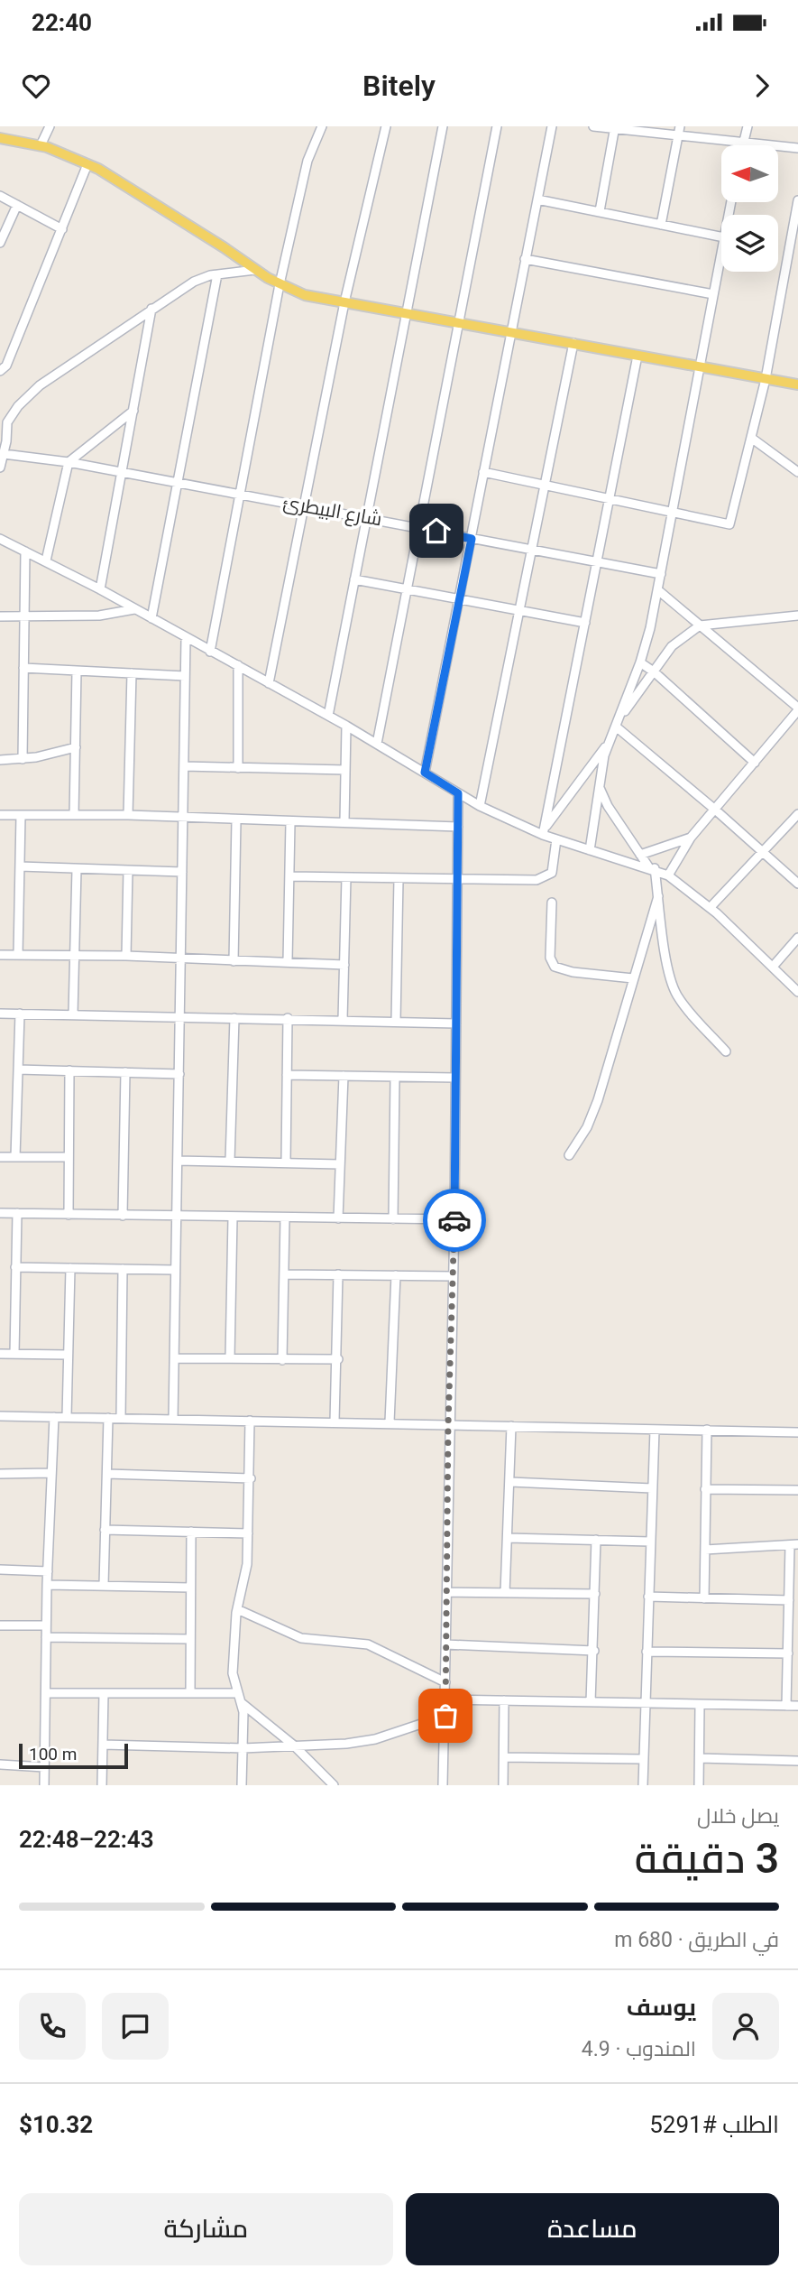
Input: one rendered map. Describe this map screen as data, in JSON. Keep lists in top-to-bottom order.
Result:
{
  "streets": {
    "street": ["شارع البيطرئ"]
  },
  "scale_bar": "100 m",
  "north": "left",
  "page": {
    "status": "22:40",
    "header": "Bitely",
    "scale": "100 m",
    "heading": ["3 دقيقة", "يصل خلال", "22:43–22:48"],
    "panel": [
      "يوسف",
      "المندوب · 4.9",
      "الطلب #5291",
      "$10.32"
    ],
    "bar": "في الطريق · 680 m",
    "buttons": ["مساعدة", "مشاركة"]
  }
}
